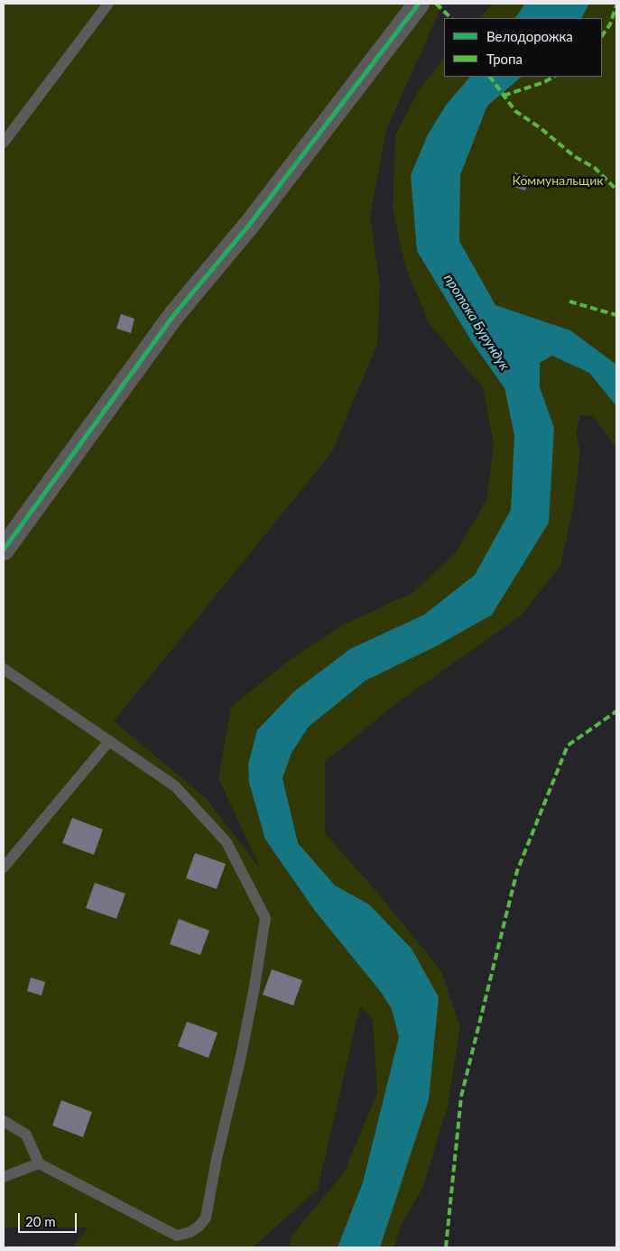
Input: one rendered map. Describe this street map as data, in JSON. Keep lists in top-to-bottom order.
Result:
{
  "water": ["протока Бурундук"],
  "parks": ["Коммунальщик"],
  "legend": ["Велодорожка", "Тропа"],
  "scale_bar": "20 m"
}
